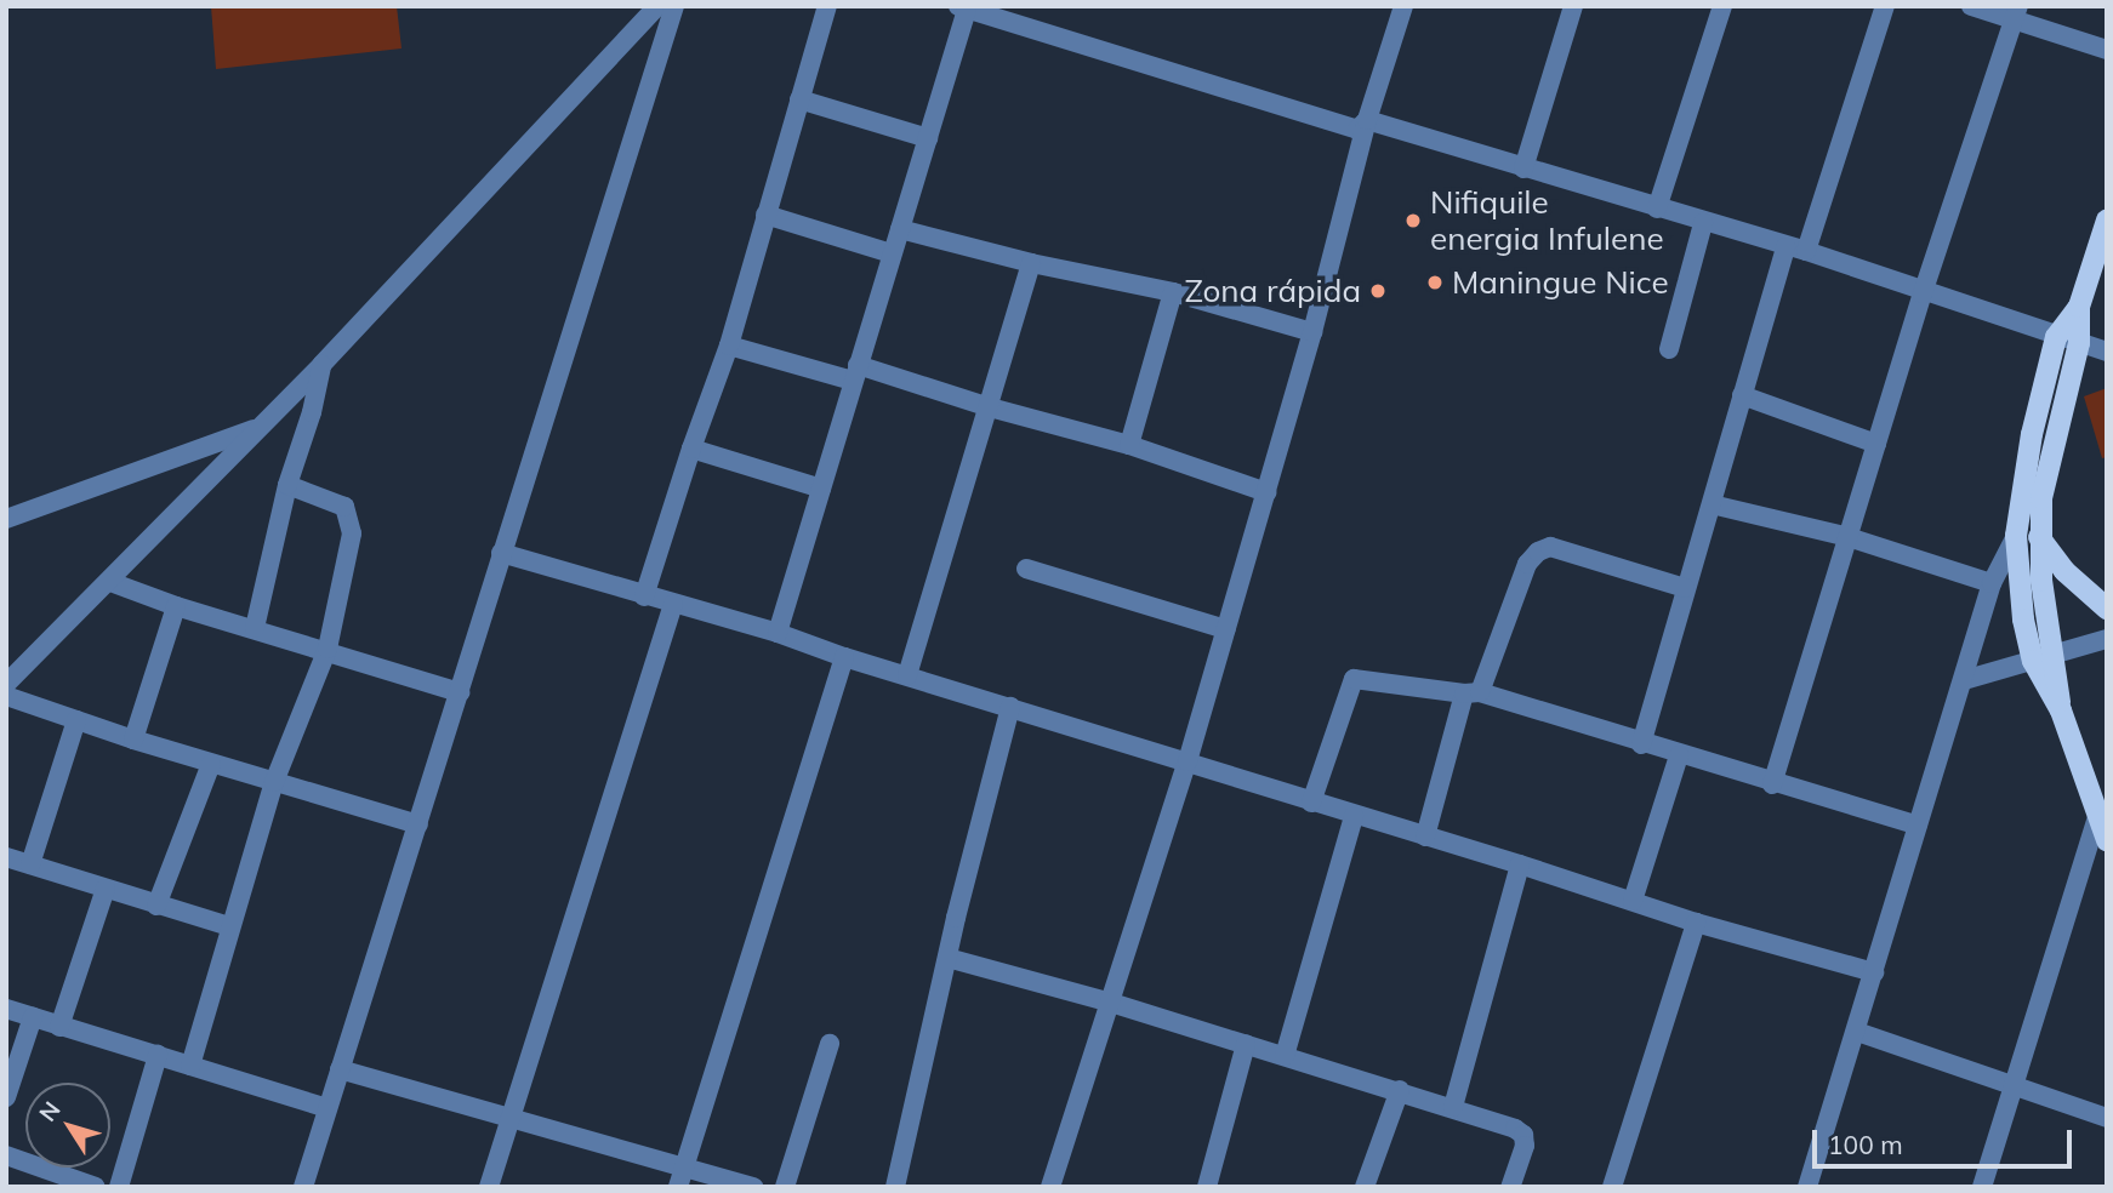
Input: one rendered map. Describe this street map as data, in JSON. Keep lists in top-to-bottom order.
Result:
{
  "places": ["Nifiquile energia Infulene", "Maningue Nice", "Zona rápida"],
  "scale_bar": "100 m",
  "north": "top left"
}
